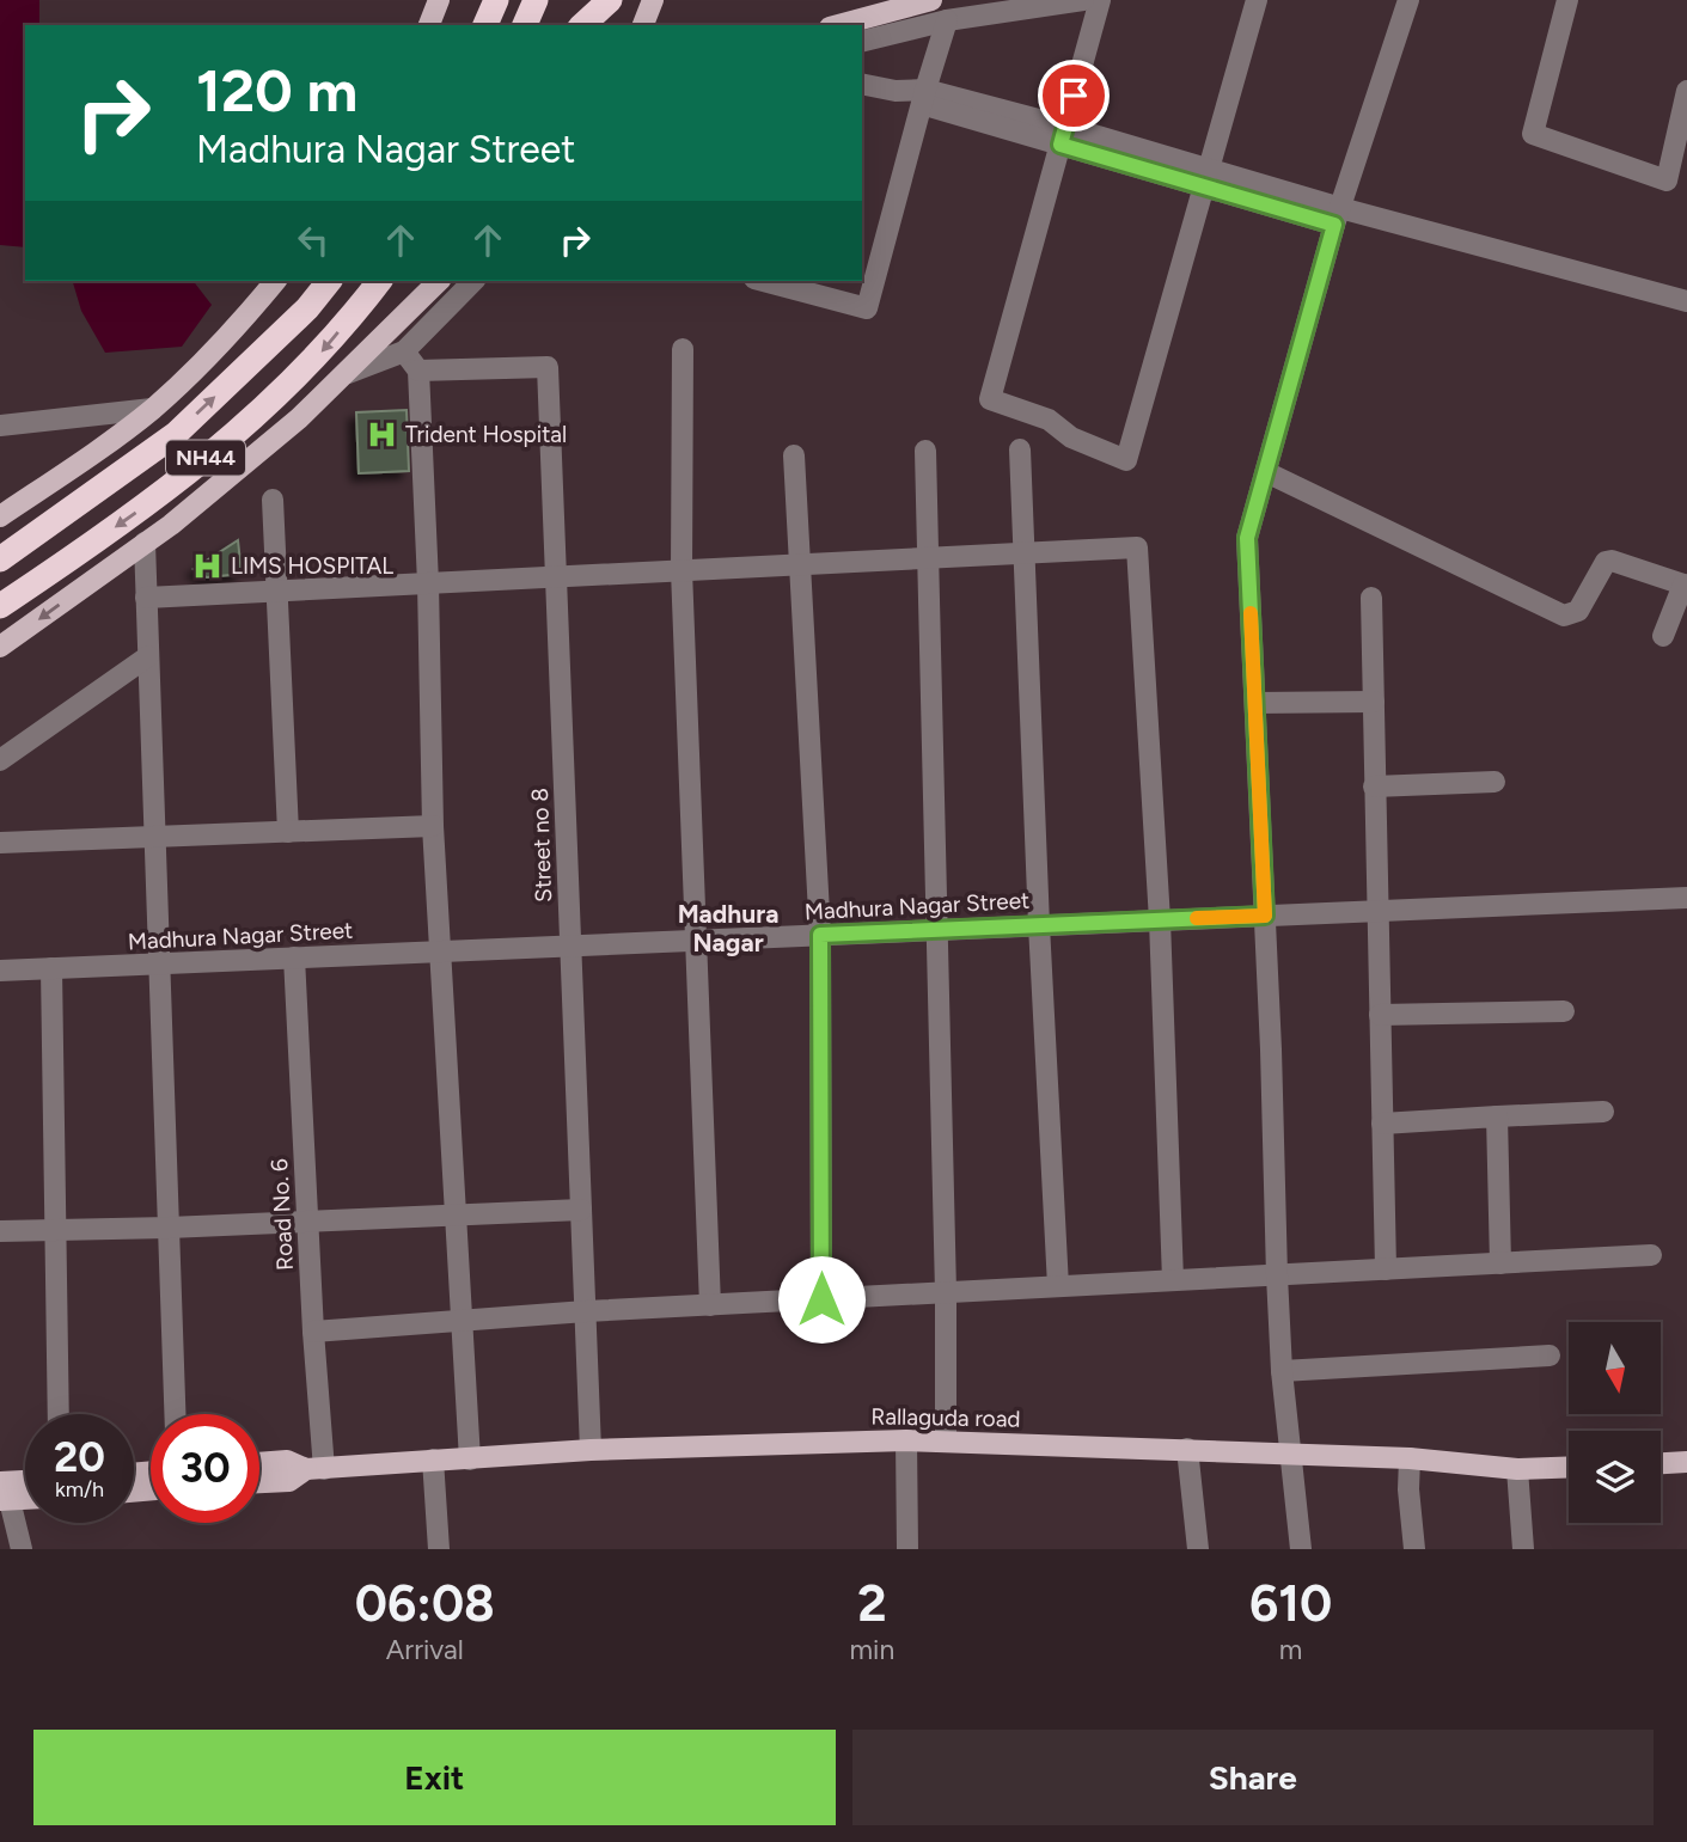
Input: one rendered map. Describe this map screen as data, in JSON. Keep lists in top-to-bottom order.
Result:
{
  "streets": {
    "highway": ["NH44"],
    "main road": ["Rallaguda road"],
    "street": ["Street no 8", "Madhura Nagar Street", "Road No. 6"]
  },
  "crossings": [
    ["Street no 8", "Madhura Nagar Street"],
    ["Street no 8", "Rallaguda road"],
    ["Madhura Nagar Street", "Road No. 6"],
    ["Road No. 6", "Rallaguda road"]
  ],
  "districts": ["Madhura Nagar"],
  "places": {
    "hospital": ["Trident Hospital", "LIMS HOSPITAL"]
  },
  "north": "bottom",
  "page": {
    "turn": ["120 m", "Madhura Nagar Street"],
    "speed": "20 km/h",
    "limit": "30",
    "eta": [
      "06:08",
      "Arrival",
      "2",
      "min",
      "610",
      "m"
    ],
    "buttons": ["Exit", "Share"]
  }
}
